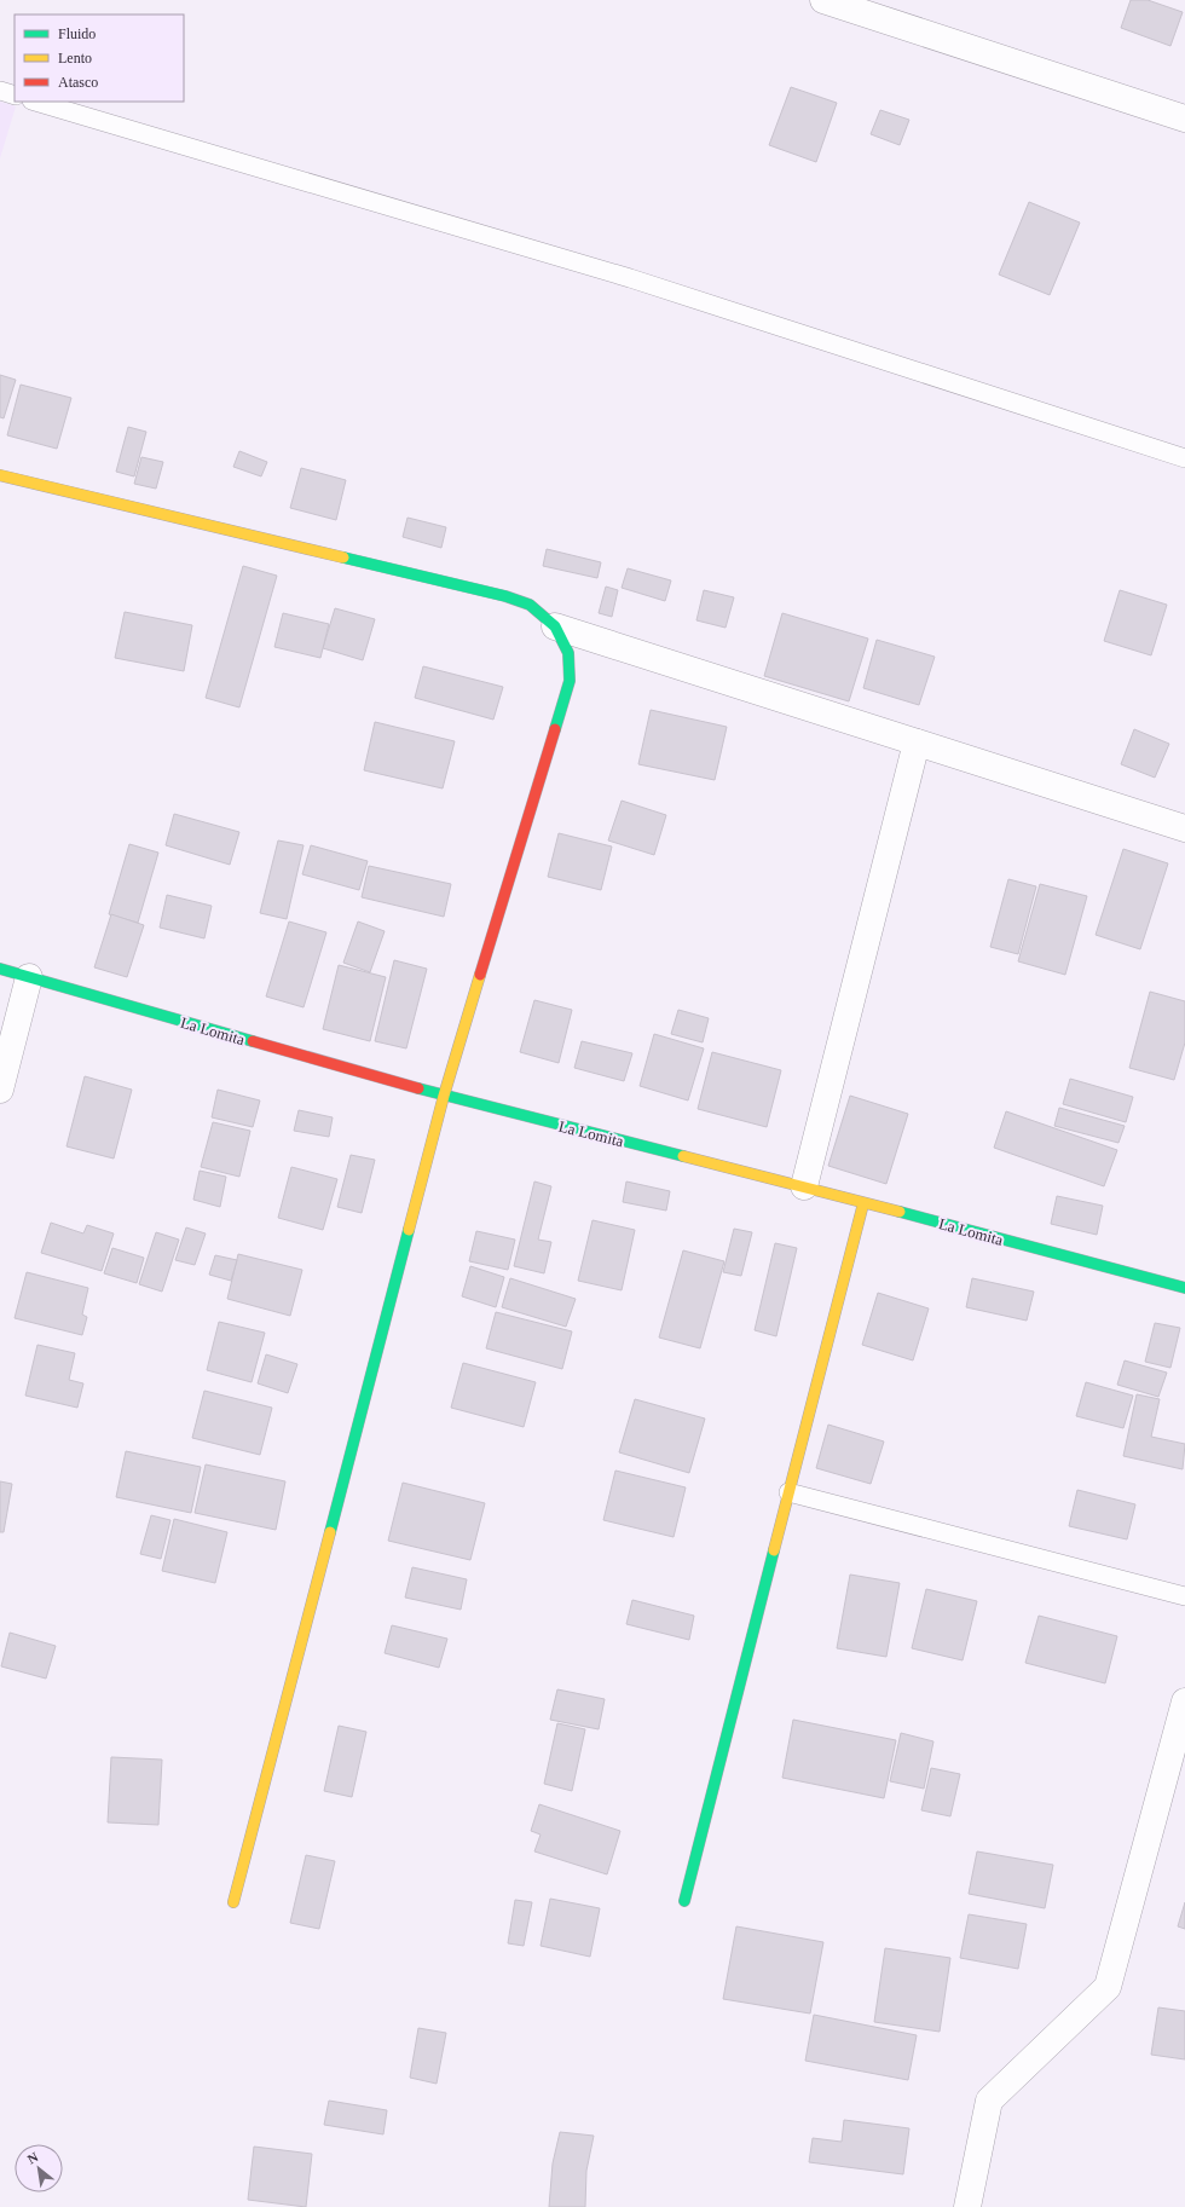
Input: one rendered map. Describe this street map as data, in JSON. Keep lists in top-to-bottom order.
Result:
{
  "streets": {
    "street": ["La Lomita"]
  },
  "legend": ["Fluido", "Lento", "Atasco"],
  "north": "top left"
}
